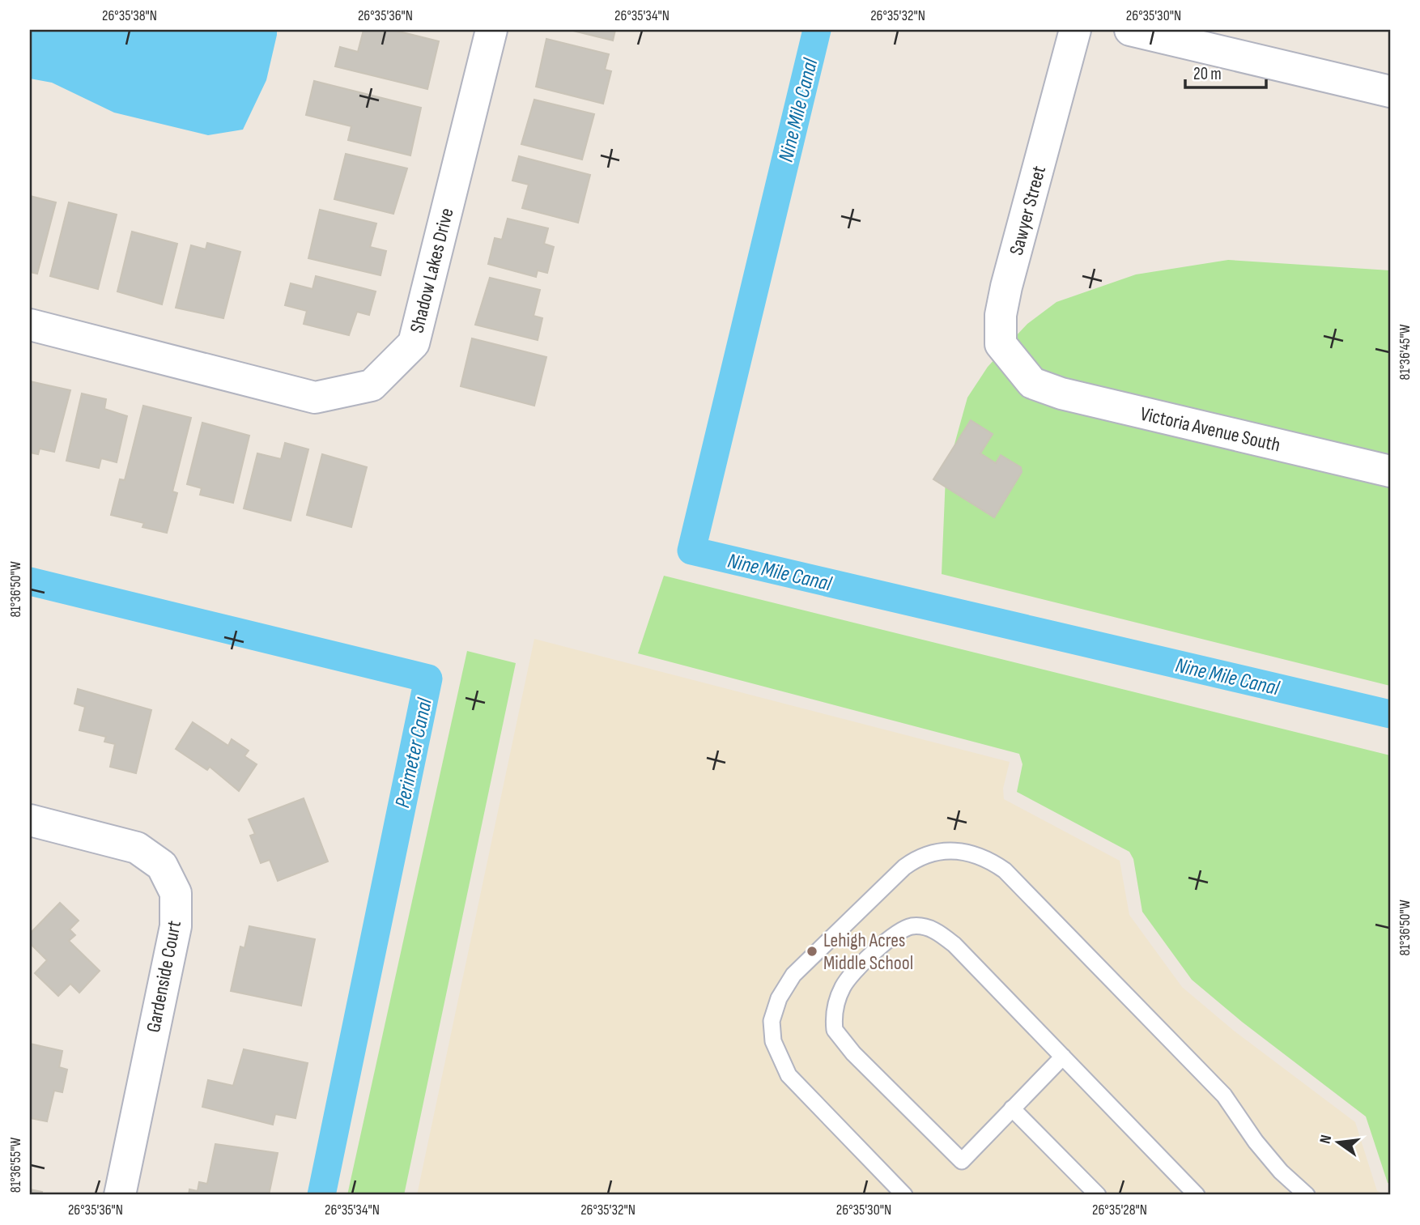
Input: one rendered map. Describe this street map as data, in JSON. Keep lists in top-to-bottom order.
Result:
{
  "streets": {
    "street": [
      "Sawyer Street",
      "Shadow Lakes Drive",
      "Victoria Avenue South",
      "Gardenside Court"
    ]
  },
  "crossings": [
    ["Sawyer Street", "Victoria Avenue South"]
  ],
  "water": ["Nine Mile Canal", "Perimeter Canal"],
  "places": ["Lehigh Acres Middle School"],
  "scale_bar": "20 m",
  "north": "left",
  "coordinates": [
    "26°35'38\"N",
    "26°35'36\"N",
    "26°35'34\"N",
    "26°35'32\"N",
    "26°35'30\"N",
    "81°36'45\"W",
    "81°36'50\"W",
    "81°36'55\"W",
    "26°35'28\"N"
  ]
}
